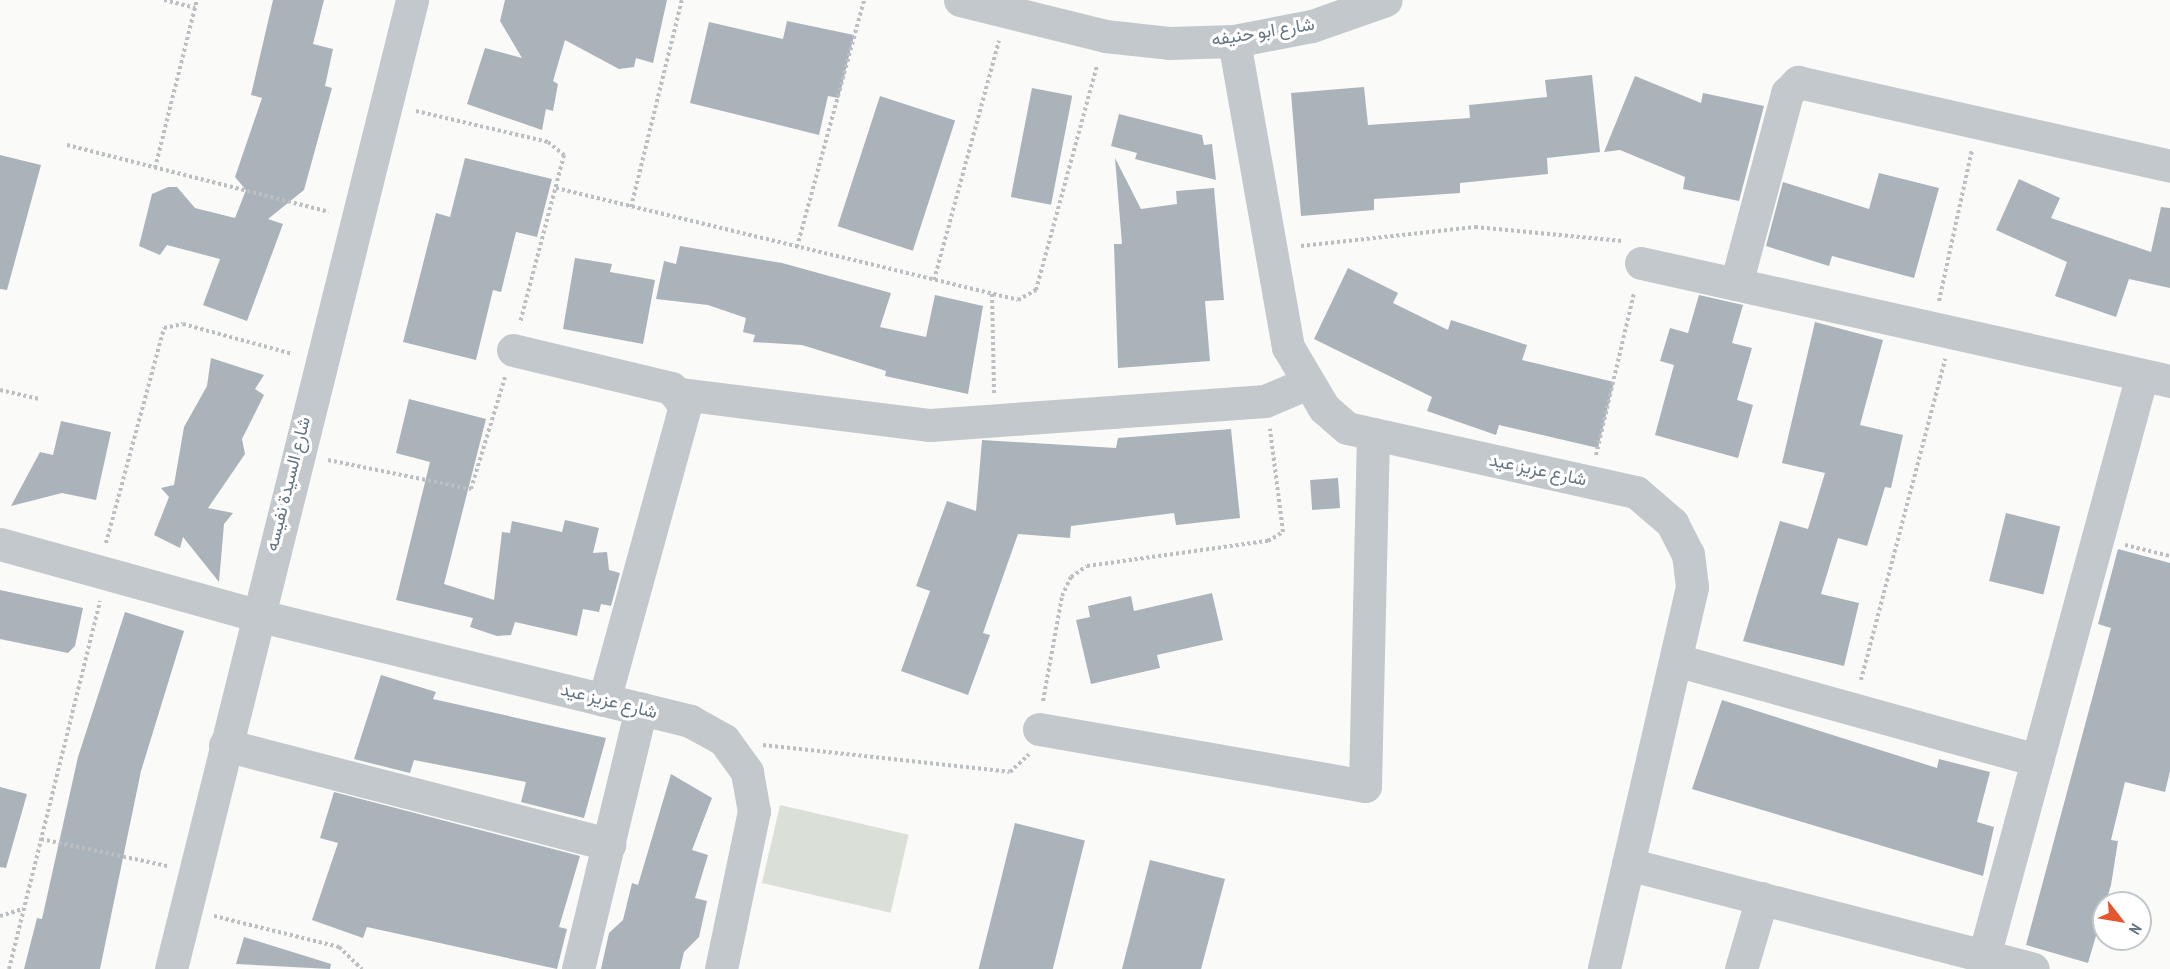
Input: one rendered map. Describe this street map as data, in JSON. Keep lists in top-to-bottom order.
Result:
{
  "streets": {
    "street": ["شارع ابو حنيفه", "شارع عزيز عيد", "شارع السيدة نفيسه"]
  },
  "crossings": [
    ["شارع ابو حنيفه", "شارع عزيز عيد"],
    ["شارع عزيز عيد", "شارع السيدة نفيسه"]
  ],
  "north": "bottom right"
}
